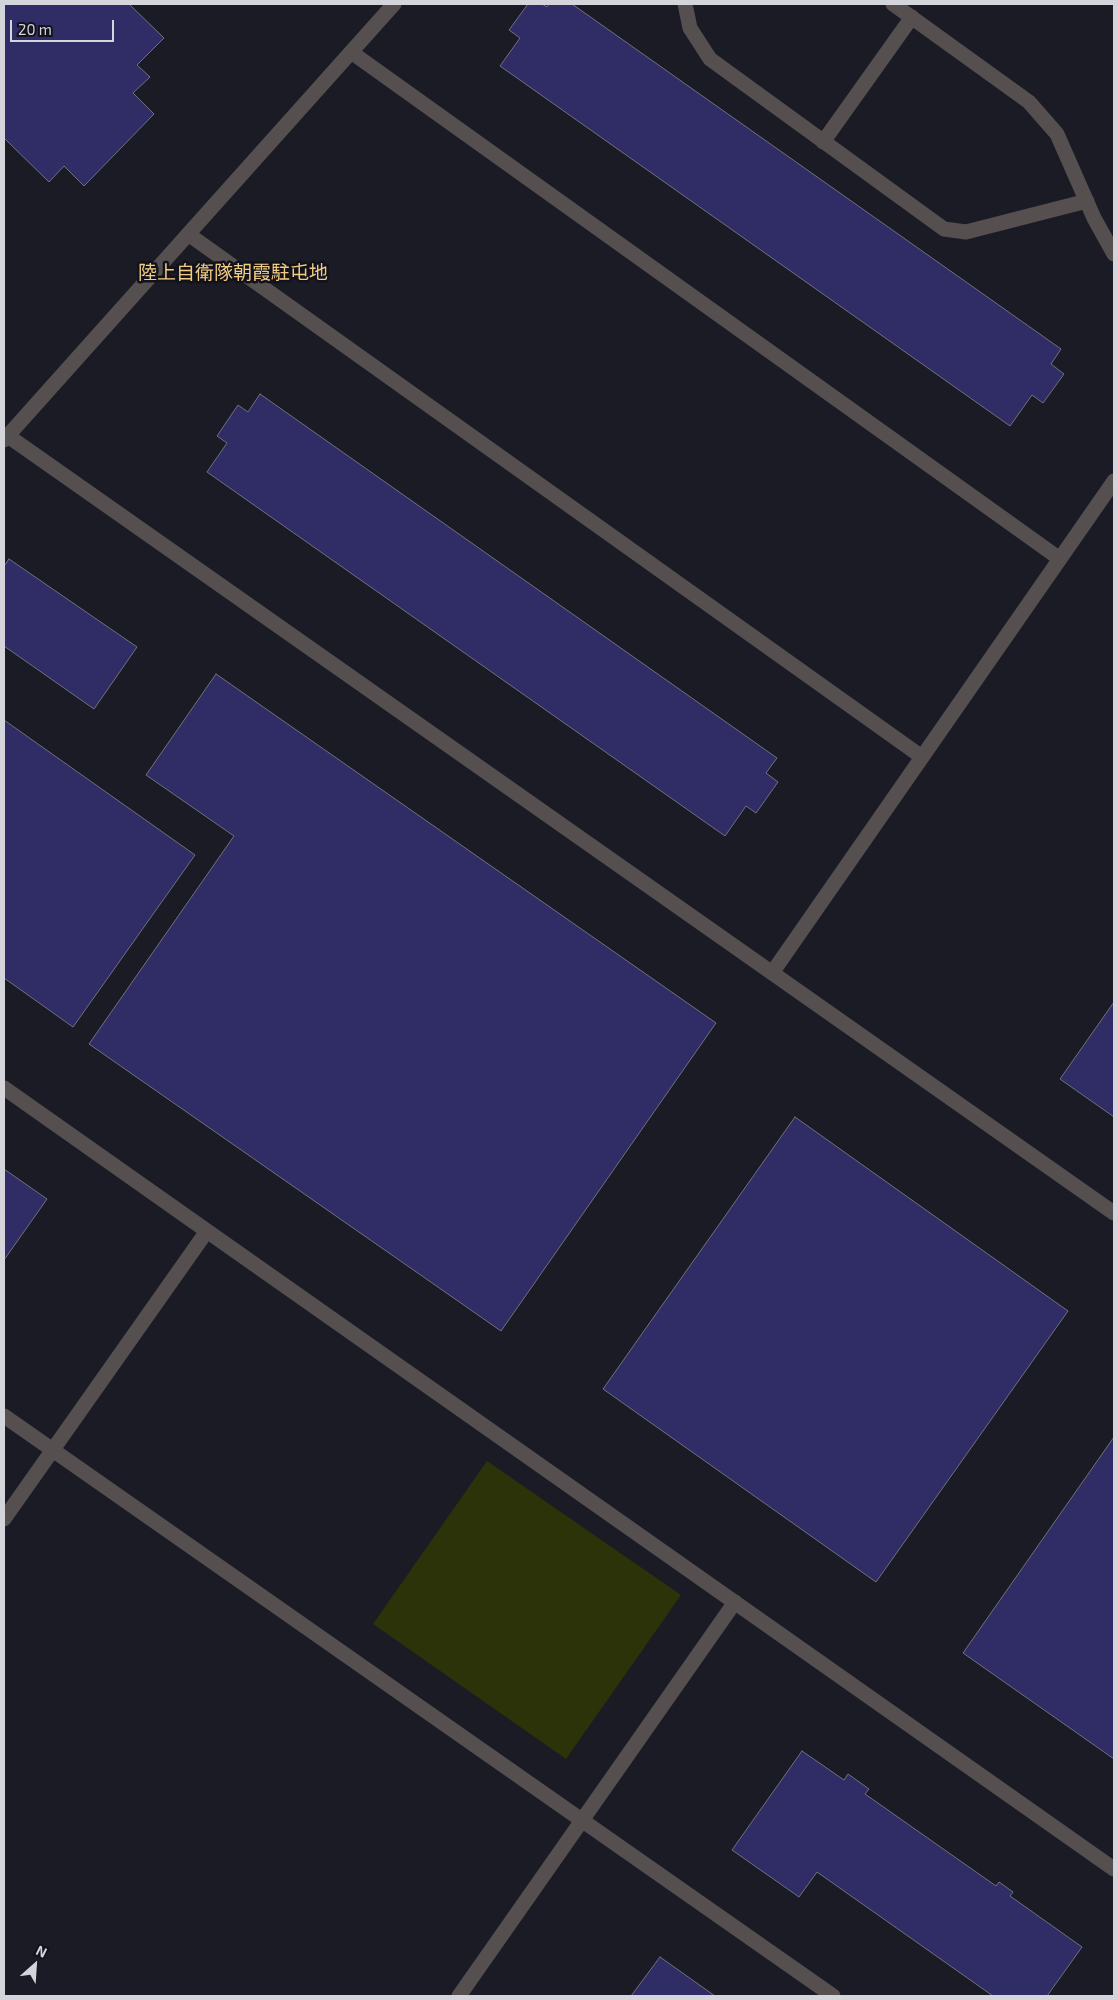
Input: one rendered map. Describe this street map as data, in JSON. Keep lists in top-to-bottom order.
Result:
{
  "districts": ["陸上自衛隊朝霞駐屯地"],
  "scale_bar": "20 m",
  "north": "top right"
}
